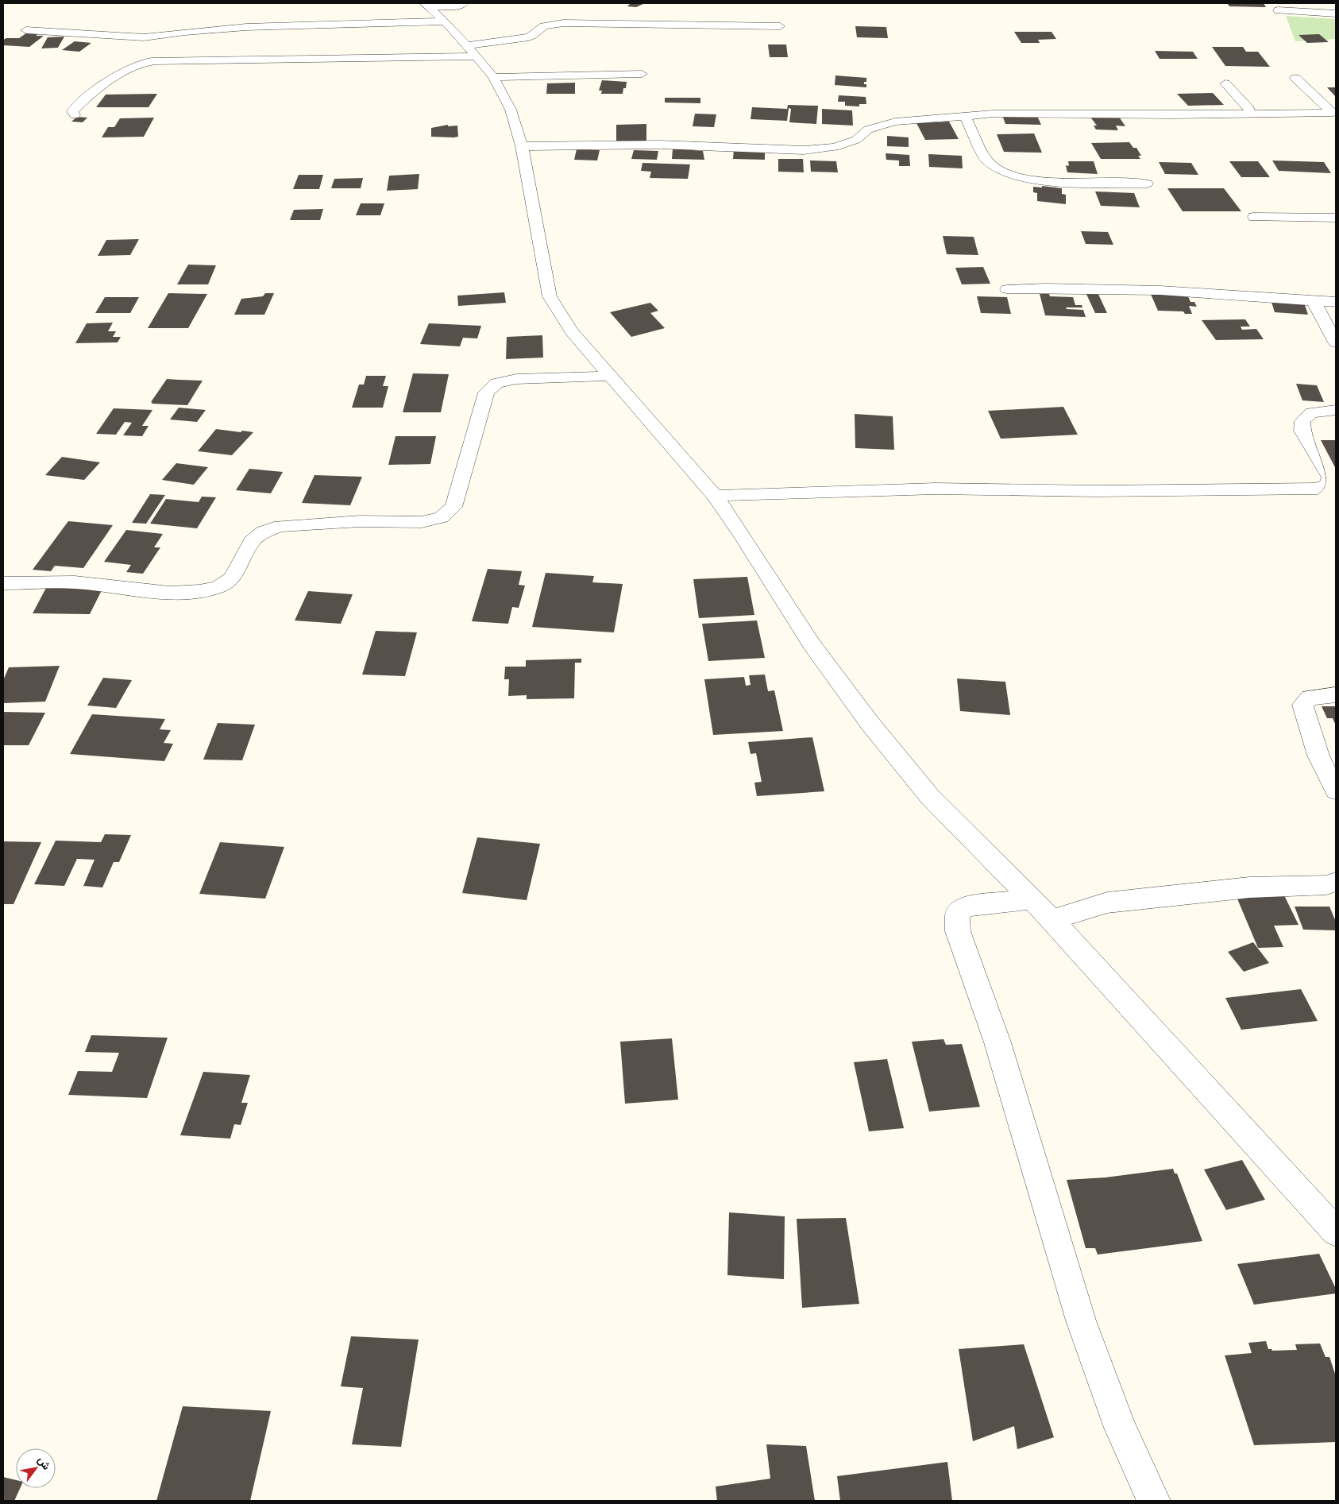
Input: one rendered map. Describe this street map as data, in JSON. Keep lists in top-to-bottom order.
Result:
{
  "north": "top right"
}
